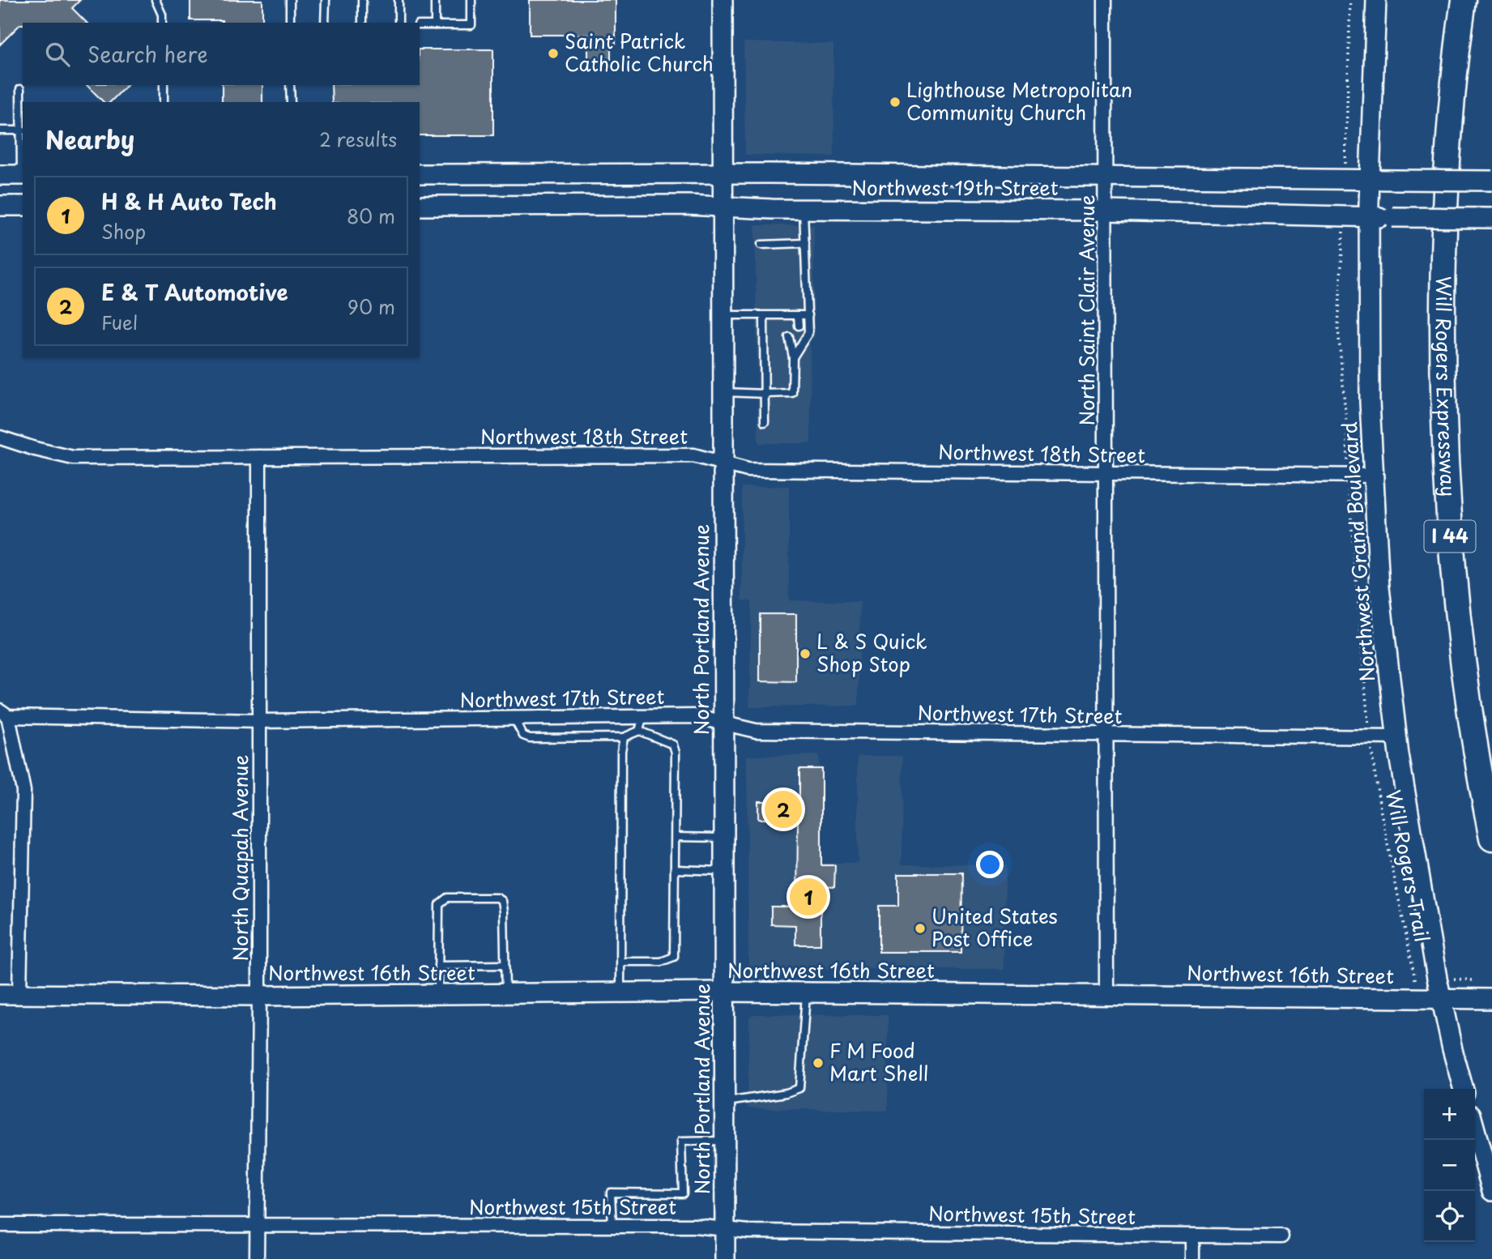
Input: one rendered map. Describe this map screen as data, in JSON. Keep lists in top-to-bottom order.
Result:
{
  "streets": {
    "highway": ["Will Rogers Expressway", "I 44"],
    "street": [
      "Northwest 19th Street",
      "North Saint Clair Avenue",
      "Northwest 18th Street",
      "Northwest Grand Boulevard",
      "North Portland Avenue",
      "Northwest 17th Street",
      "North Quapah Avenue",
      "Northwest 16th Street",
      "Northwest 15th Street"
    ],
    "path": ["Will Rogers Trail"]
  },
  "crossings": [
    ["Northwest 19th Street", "North Saint Clair Avenue"],
    ["Northwest 19th Street", "Northwest Grand Boulevard"],
    ["Northwest 19th Street", "North Portland Avenue"],
    ["North Saint Clair Avenue", "Northwest 18th Street"],
    ["North Saint Clair Avenue", "Northwest 17th Street"],
    ["North Saint Clair Avenue", "Northwest 16th Street"],
    ["Northwest 18th Street", "Northwest Grand Boulevard"],
    ["Northwest 18th Street", "North Portland Avenue"],
    ["Northwest 18th Street", "North Quapah Avenue"],
    ["Northwest Grand Boulevard", "Northwest 17th Street"],
    ["Northwest Grand Boulevard", "Northwest 16th Street"],
    ["North Portland Avenue", "Northwest 17th Street"],
    ["North Portland Avenue", "Northwest 16th Street"],
    ["North Portland Avenue", "Northwest 15th Street"],
    ["Northwest 17th Street", "North Quapah Avenue"],
    ["North Quapah Avenue", "Northwest 16th Street"],
    ["North Quapah Avenue", "Northwest 15th Street"]
  ],
  "places": [
    "Saint Patrick Catholic Church",
    "Lighthouse Metropolitan Community Church",
    "L & S Quick Shop Stop",
    "United States Post Office",
    "F M Food Mart Shell"
  ],
  "page": {
    "search": "Search here",
    "heading": ["Nearby", "2 results"],
    "list": [
      {
        "mark": "1",
        "name": "H & H Auto Tech",
        "note": "Shop",
        "value": "80 m"
      },
      {
        "mark": "2",
        "name": "E & T Automotive",
        "note": "Fuel",
        "value": "90 m"
      }
    ],
    "pins": ["2", "1"],
    "map_buttons": ["+", "−"]
  }
}
